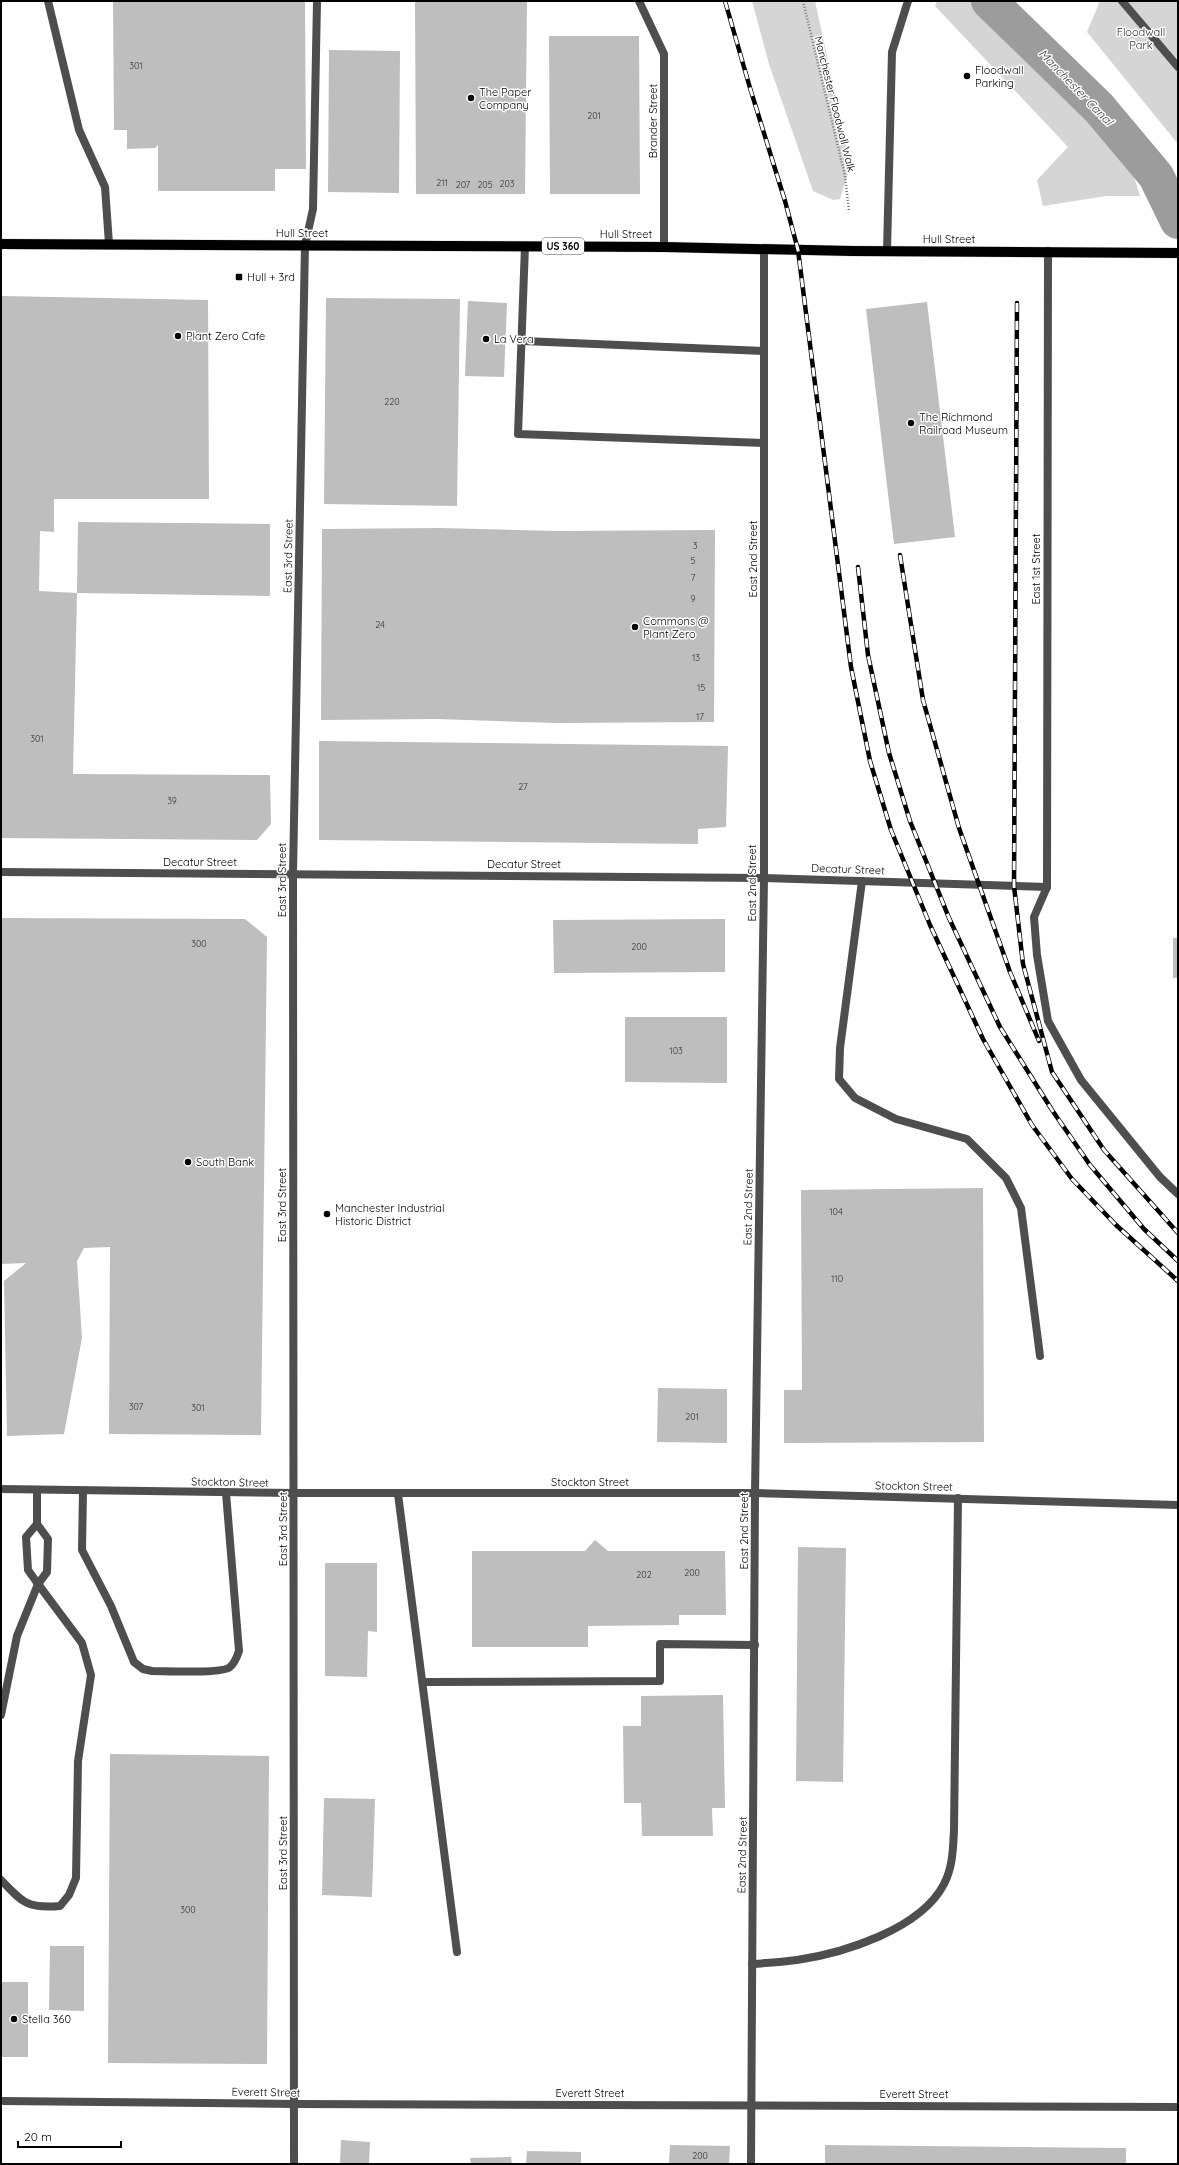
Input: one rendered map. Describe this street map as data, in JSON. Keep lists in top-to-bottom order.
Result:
{
  "streets": {
    "main road": ["Hull Street", "US 360"],
    "street": [
      "Brander Street",
      "East 3rd Street",
      "East 2nd Street",
      "East 1st Street",
      "Decatur Street",
      "Stockton Street",
      "Everett Street"
    ],
    "path": ["Manchester Floodwall Walk"]
  },
  "crossings": [
    ["Brander Street", "Hull Street"],
    ["Hull Street", "East 3rd Street"],
    ["Hull Street", "East 2nd Street"],
    ["Hull Street", "East 1st Street"],
    ["East 3rd Street", "Decatur Street"],
    ["East 3rd Street", "Stockton Street"],
    ["East 3rd Street", "Everett Street"],
    ["East 2nd Street", "Decatur Street"],
    ["East 2nd Street", "Stockton Street"],
    ["East 2nd Street", "Everett Street"],
    ["East 1st Street", "Decatur Street"]
  ],
  "water": ["Manchester Canal"],
  "parks": ["Floodwall Park"],
  "places": {
    "other": [
      "Floodwall Parking",
      "The Paper Company",
      "Plant Zero Cafe",
      "La Vera",
      "The Richmond Railroad Museum",
      "Commons @ Plant Zero",
      "South Bank",
      "Manchester Industrial Historic District",
      "Stella 360"
    ],
    "transit": ["Hull + 3rd"]
  },
  "house_numbers": [
    "301",
    "201",
    "211",
    "203",
    "207",
    "205",
    "220",
    "3",
    "5",
    "7",
    "9",
    "24",
    "13",
    "15",
    "17",
    "301",
    "27",
    "39",
    "300",
    "200",
    "103",
    "104",
    "110",
    "307",
    "301",
    "201",
    "200",
    "202",
    "300",
    "200"
  ],
  "scale_bar": "20 m"
}
